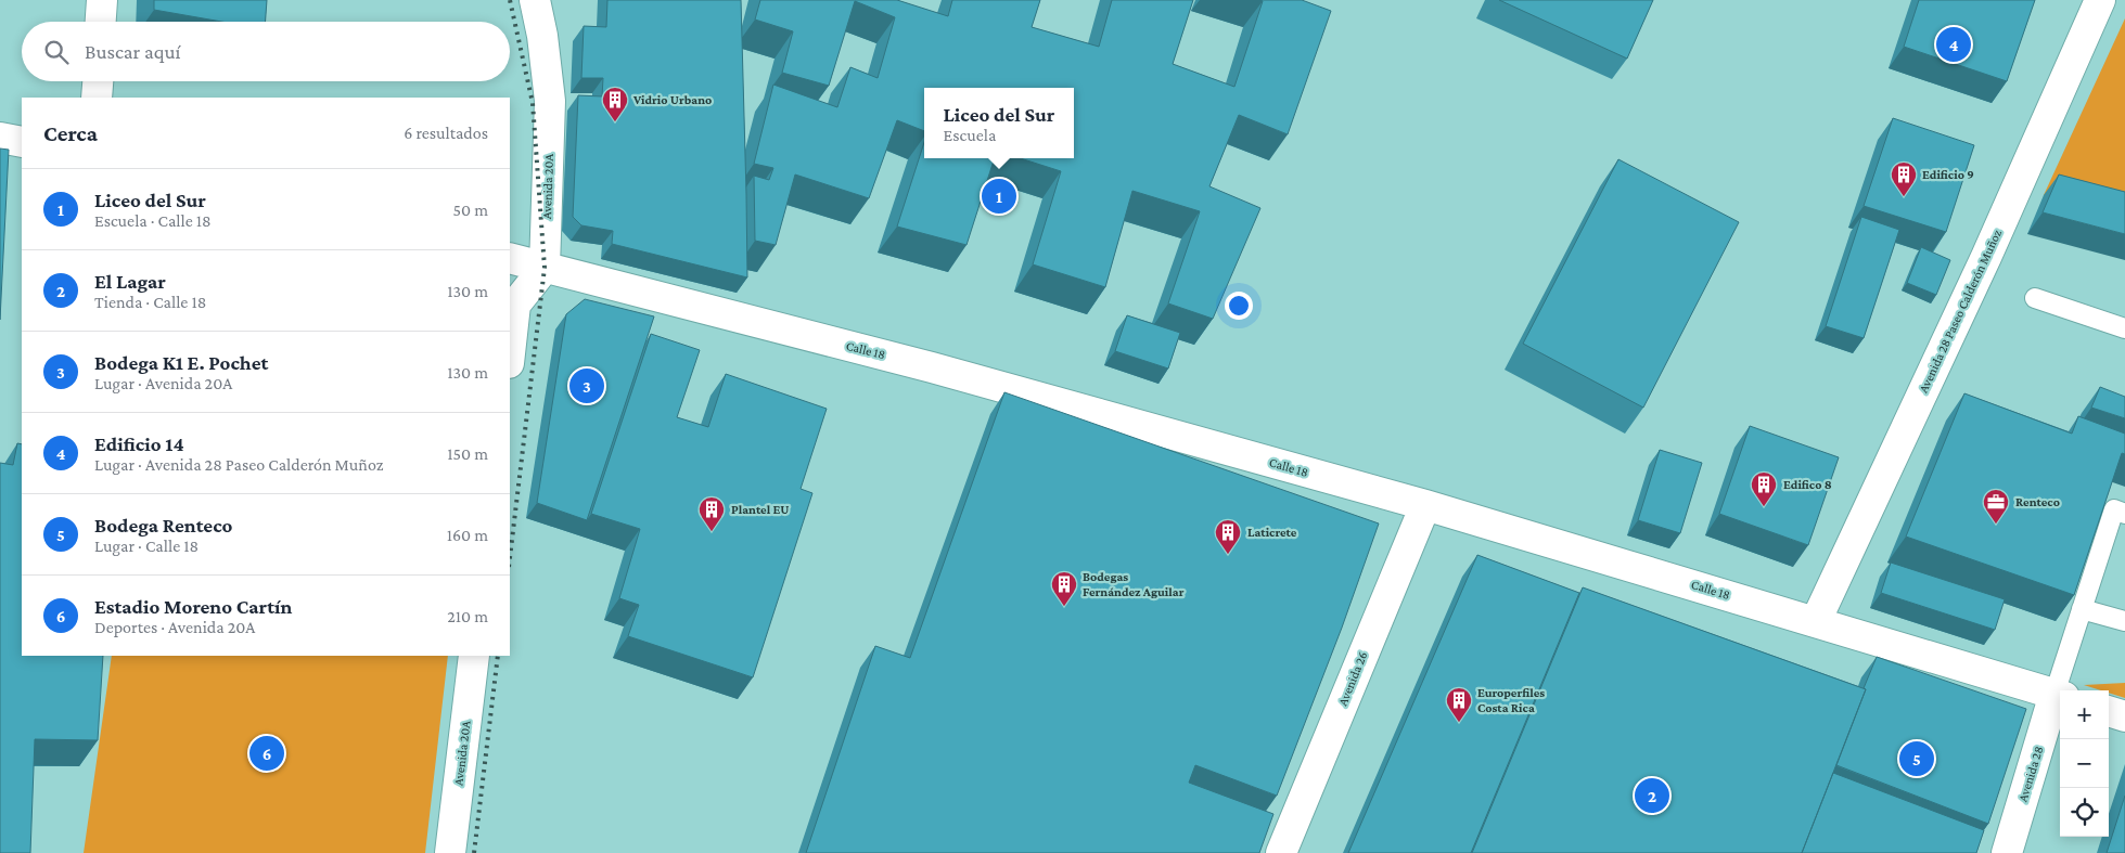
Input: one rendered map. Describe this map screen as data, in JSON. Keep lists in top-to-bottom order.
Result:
{
  "streets": {
    "street": [
      "Avenida 20A",
      "Avenida 28 Paseo Calderón Muñoz",
      "Calle 18",
      "Avenida 26",
      "Avenida 28"
    ]
  },
  "crossings": [
    ["Avenida 20A", "Calle 18"],
    ["Avenida 28 Paseo Calderón Muñoz", "Calle 18"],
    ["Calle 18", "Avenida 26"],
    ["Calle 18", "Avenida 28"]
  ],
  "places": {
    "building": [
      "Vidrio Urbano",
      "Edificio 9",
      "Edifico 8",
      "Plantel EU",
      "Laticrete",
      "Bodegas Fernández Aguilar",
      "Europerfiles Costa Rica"
    ],
    "office": ["Renteco"]
  },
  "page": {
    "search": "Buscar aquí",
    "pins": [
      "4",
      "1",
      "3",
      "6",
      "5",
      "2"
    ],
    "popup": ["Liceo del Sur", "Escuela"],
    "heading": ["Cerca", "6 resultados"],
    "list": [
      {
        "mark": "1",
        "name": "Liceo del Sur",
        "note": "Escuela · Calle 18",
        "value": "50 m"
      },
      {
        "mark": "2",
        "name": "El Lagar",
        "note": "Tienda · Calle 18",
        "value": "130 m"
      },
      {
        "mark": "3",
        "name": "Bodega K1 E. Pochet",
        "note": "Lugar · Avenida 20A",
        "value": "130 m"
      },
      {
        "mark": "4",
        "name": "Edificio 14",
        "note": "Lugar · Avenida 28 Paseo Calderón Muñoz",
        "value": "150 m"
      },
      {
        "mark": "5",
        "name": "Bodega Renteco",
        "note": "Lugar · Calle 18",
        "value": "160 m"
      },
      {
        "mark": "6",
        "name": "Estadio Moreno Cartín",
        "note": "Deportes · Avenida 20A",
        "value": "210 m"
      }
    ],
    "map_buttons": ["+", "−"]
  }
}
